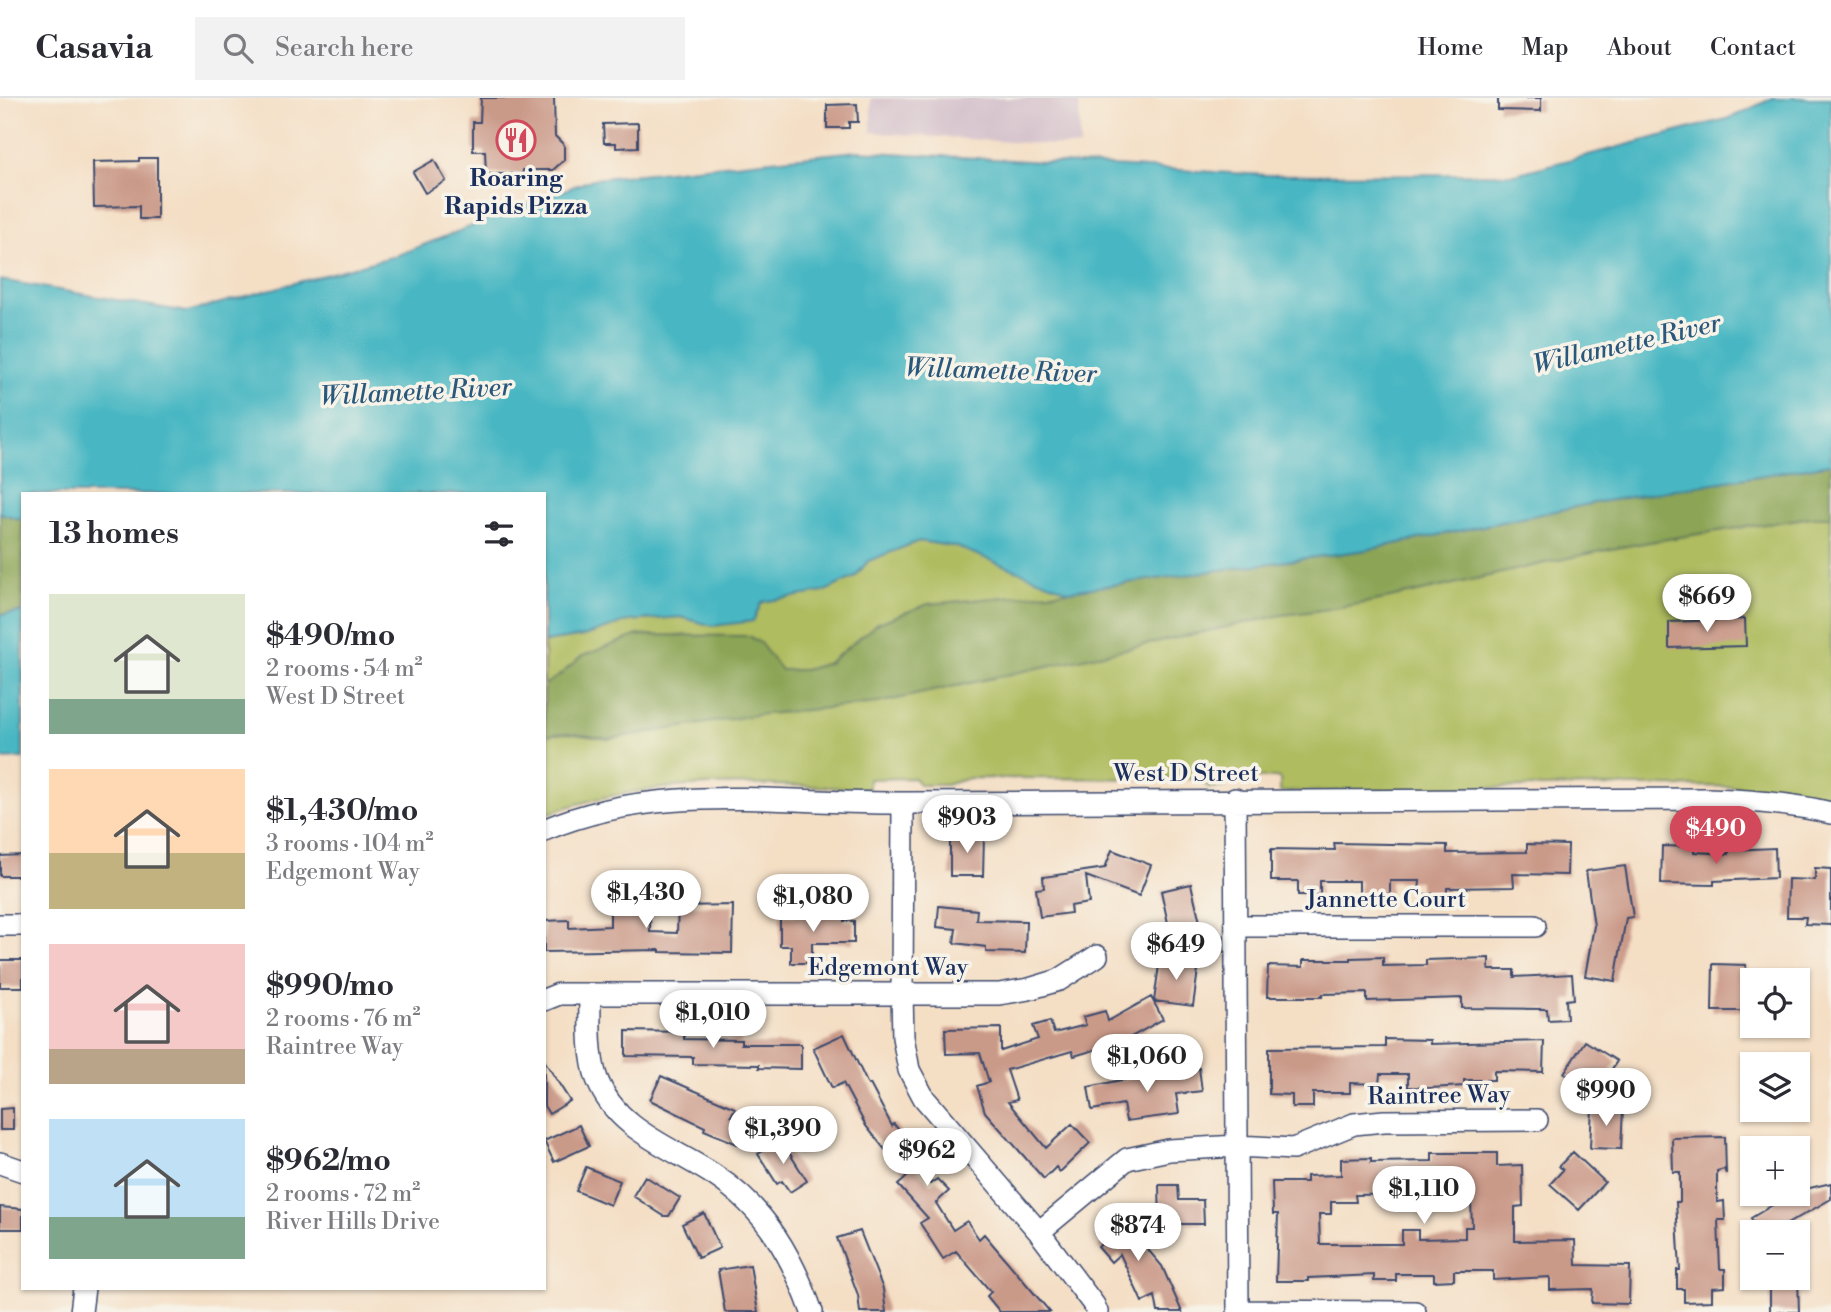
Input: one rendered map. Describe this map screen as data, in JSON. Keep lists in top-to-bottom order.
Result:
{
  "streets": {
    "street": [
      "West D Street",
      "Jannette Court",
      "Edgemont Way",
      "Raintree Way"
    ]
  },
  "water": ["Willamette River"],
  "places": {
    "restaurant": ["Roaring Rapids Pizza"]
  },
  "page": {
    "header": "Casavia",
    "search": "Search here",
    "nav": [
      "Home",
      "Map",
      "About",
      "Contact"
    ],
    "heading": "13 homes",
    "price": [
      "$669",
      "$903",
      "$490",
      "$1,430",
      "$1,080",
      "$649",
      "$1,010",
      "$1,060",
      "$990",
      "$1,390",
      "$962",
      "$1,110",
      "$874"
    ],
    "list": [
      {
        "name": "$490/mo",
        "note": "2 rooms · 54 m² · West D Street"
      },
      {
        "name": "$1,430/mo",
        "note": "3 rooms · 104 m² · Edgemont Way"
      },
      {
        "name": "$990/mo",
        "note": "2 rooms · 76 m² · Raintree Way"
      },
      {
        "name": "$962/mo",
        "note": "2 rooms · 72 m² · River Hills Drive"
      }
    ],
    "map_buttons": ["+", "−"]
  }
}
